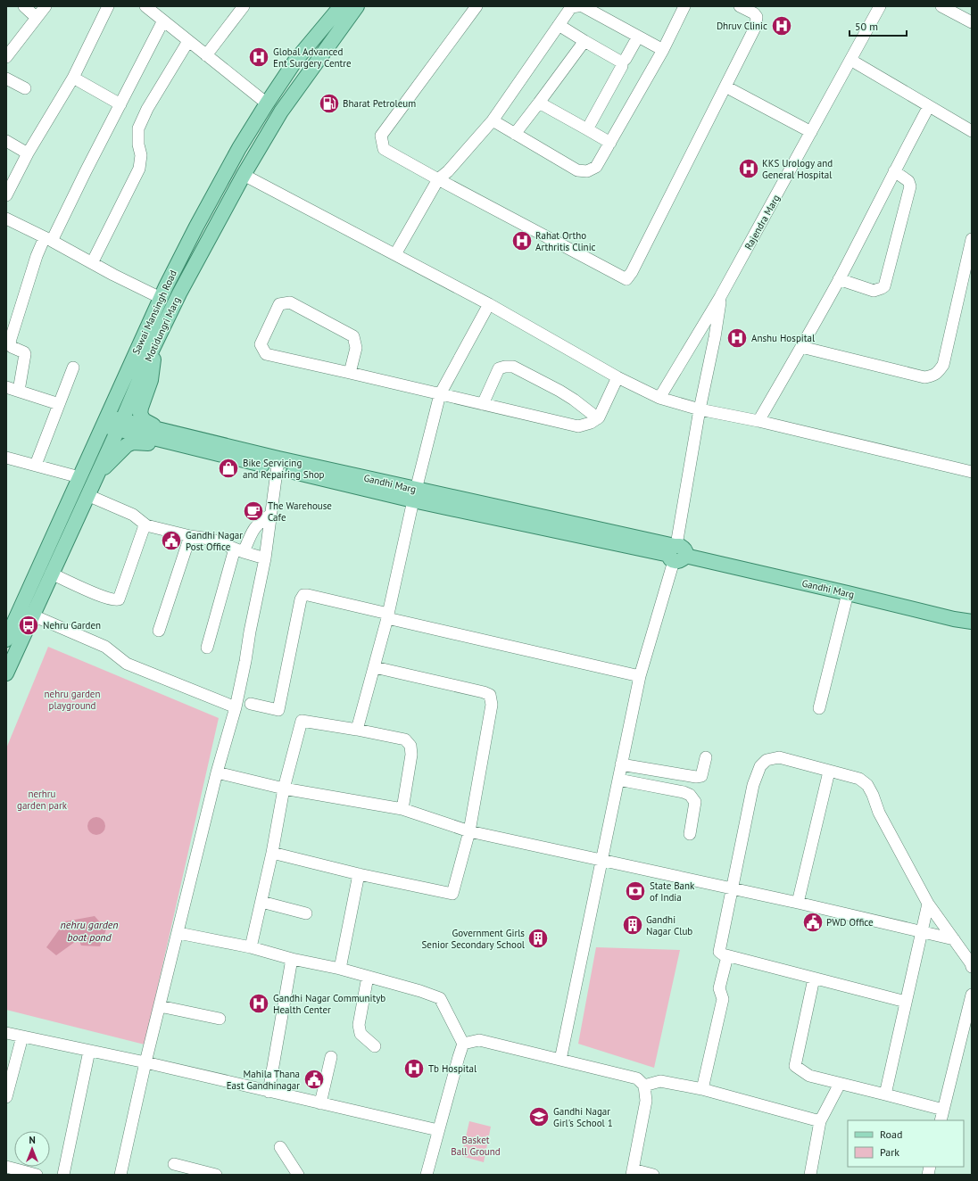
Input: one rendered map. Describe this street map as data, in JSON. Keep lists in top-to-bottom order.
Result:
{
  "streets": {
    "main road": ["Sawai Mansingh Road", "Motidungri Marg", "Gandhi Marg"],
    "street": ["Rajendra Marg"]
  },
  "water": ["nehru garden boat pond"],
  "parks": ["nehru garden playground", "nerhru garden park", "Basket Ball Ground"],
  "places": {
    "hospital": [
      "Dhruv Clinic",
      "Global Advanced Ent Surgery Centre",
      "KKS Urology and General Hospital",
      "Rahat Ortho Arthritis Clinic",
      "Anshu Hospital",
      "Gandhi Nagar Communityb Health Center",
      "Tb Hospital"
    ],
    "fuel station": ["Bharat Petroleum"],
    "shop": ["Bike Servicing and Repairing Shop"],
    "cafe": ["The Warehouse Cafe"],
    "public building": ["Gandhi Nagar Post Office", "PWD Office", "Mahila Thana East Gandhinagar"],
    "bus stop": ["Nehru Garden"],
    "bank": ["State Bank of India"],
    "building": ["Gandhi Nagar Club", "Government Girls Senior Secondary School"],
    "school or university": ["Gandhi Nagar Girl's School 1"]
  },
  "legend": ["Road", "Park"],
  "scale_bar": "50 m",
  "north": "top"
}
